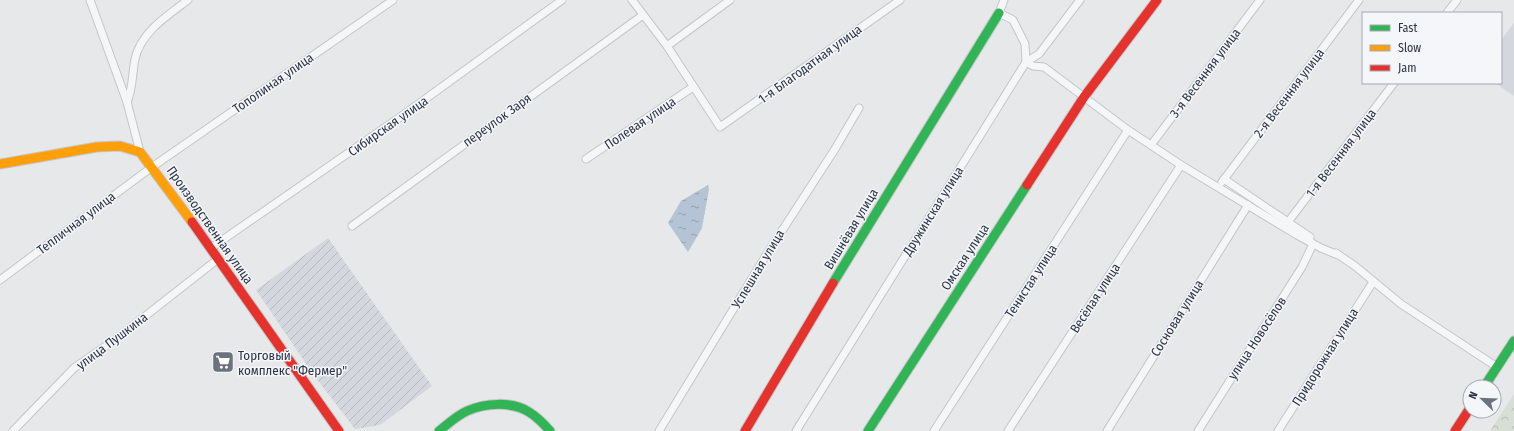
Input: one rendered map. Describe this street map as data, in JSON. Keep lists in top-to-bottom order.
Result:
{
  "streets": {
    "street": [
      "1-я Благодатная улица",
      "3-я Весенняя улица",
      "Тополиная улица",
      "2-я Весенняя улица",
      "переулок Заря",
      "Полевая улица",
      "Сибирская улица",
      "1-я Весенняя улица",
      "Дружинская улица",
      "Тепличная улица",
      "Производственная улица",
      "Вишнёвая улица",
      "Омская улица",
      "Успешная улица",
      "Тенистая улица",
      "Весёлая улица",
      "Сосновая улица",
      "улица Новосёлов",
      "улица Пушкина",
      "Придорожная улица"
    ]
  },
  "crossings": [
    ["1-я Благодатная улица", "Полевая улица"],
    ["Тополиная улица", "Тепличная улица"],
    ["Тополиная улица", "Производственная улица"],
    ["Сибирская улица", "Производственная улица"],
    ["Тепличная улица", "Производственная улица"],
    ["Производственная улица", "улица Пушкина"]
  ],
  "places": {
    "supermarket": ["Торговый комплекс \"Фермер\""]
  },
  "legend": ["Fast", "Slow", "Jam"],
  "north": "top left"
}
